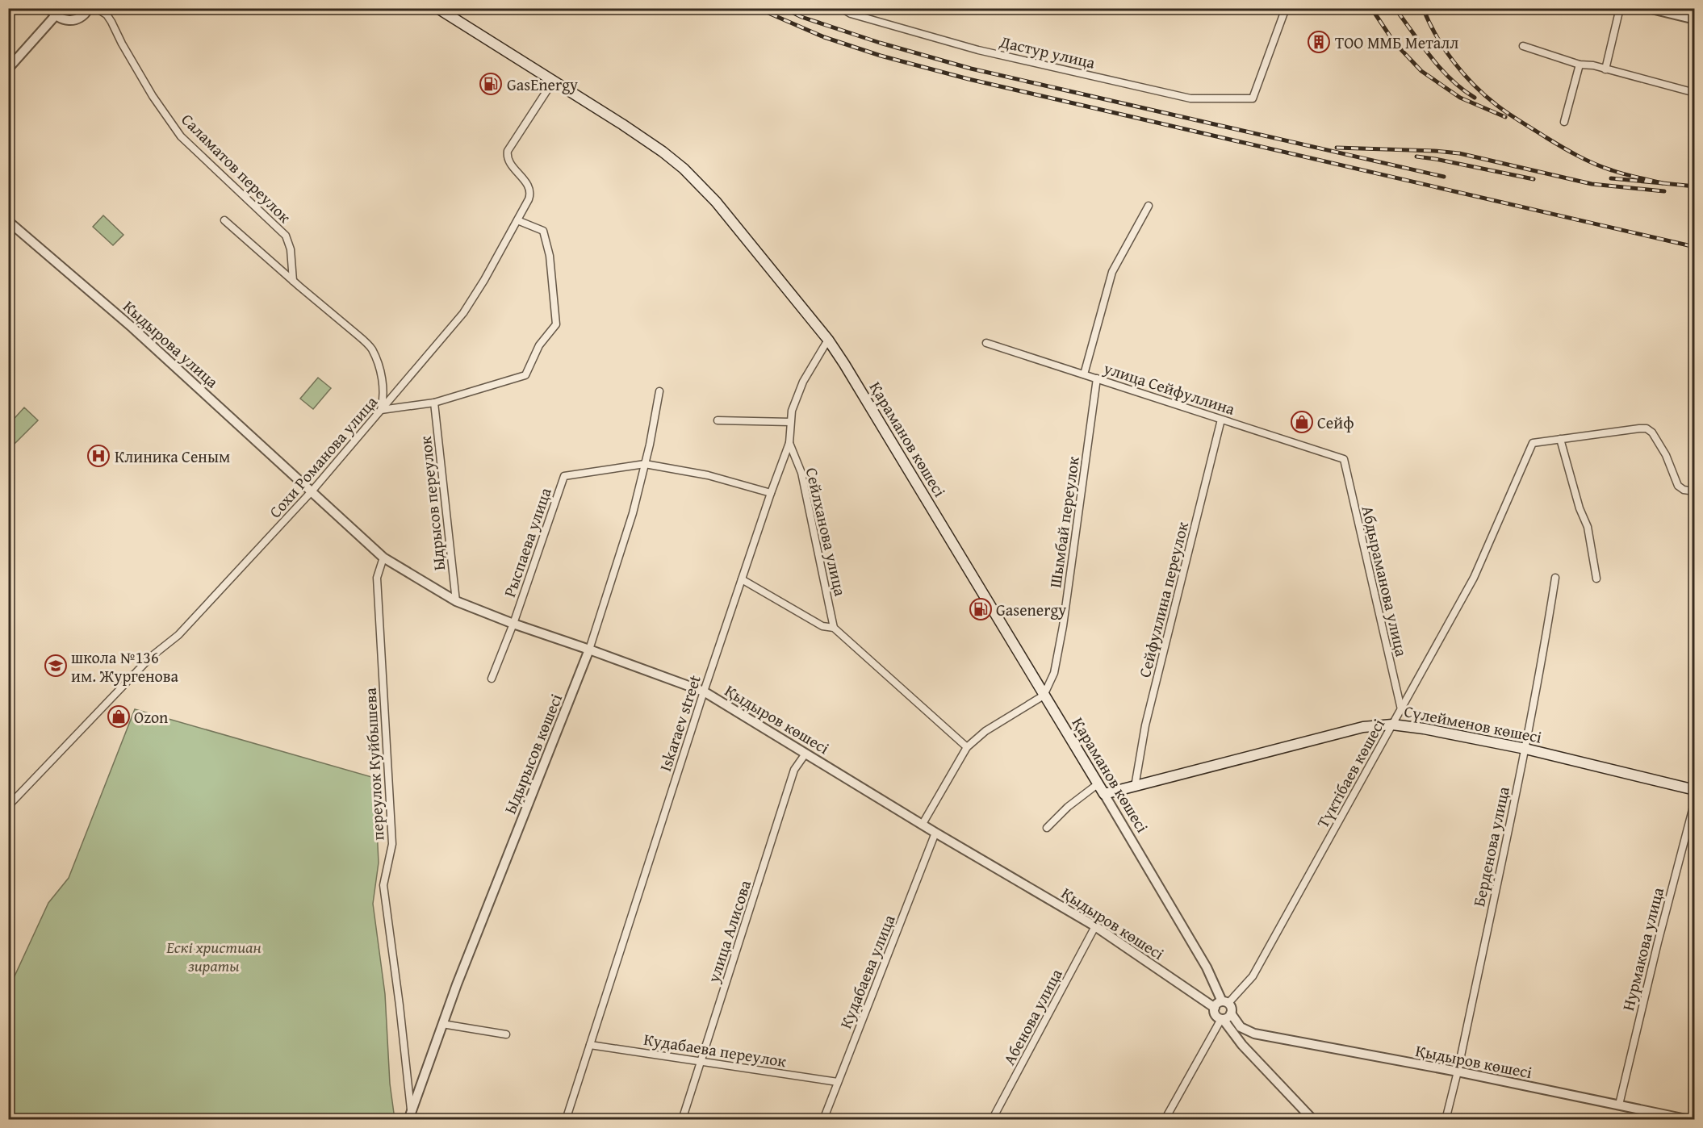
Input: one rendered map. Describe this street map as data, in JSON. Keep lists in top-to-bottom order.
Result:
{
  "streets": {
    "main road": ["Қараманов көшесі", "Сүлейменов көшесі"],
    "street": [
      "Дастур улица",
      "Саламатов переулок",
      "Кыдырова улица",
      "улица Сейфуллина",
      "Сохи Романова улица",
      "Ыдрысов переулок",
      "Шымбай переулок",
      "Сейлханова улица",
      "Рыспаева улица",
      "Абдыраманова улица",
      "Сейфуллина переулок",
      "Қыдыров көшесі",
      "Iskaraev street",
      "Ыдырысов көшесі",
      "переулок Куйбышева",
      "Түктібаев көшесі",
      "Берденова улица",
      "улица Алисова",
      "Нурмакова улица",
      "Кудабаева улица",
      "Абенова улица",
      "Кудабаева переулок"
    ]
  },
  "crossings": [
    ["Кыдырова улица", "Сохи Романова улица"],
    ["Кыдырова улица", "Қыдыров көшесі"],
    ["улица Сейфуллина", "Шымбай переулок"],
    ["улица Сейфуллина", "Абдыраманова улица"],
    ["улица Сейфуллина", "Сейфуллина переулок"],
    ["Қараманов көшесі", "Сохи Романова улица"],
    ["Қараманов көшесі", "Шымбай переулок"],
    ["Қараманов көшесі", "Қыдыров көшесі"],
    ["Қараманов көшесі", "Iskaraev street"],
    ["Қараманов көшесі", "Сүлейменов көшесі"],
    ["Қараманов көшесі", "Түктібаев көшесі"],
    ["Сохи Романова улица", "Қыдыров көшесі"],
    ["Ыдрысов переулок", "Қыдыров көшесі"],
    ["Сейлханова улица", "Iskaraev street"],
    ["Рыспаева улица", "Қыдыров көшесі"],
    ["Рыспаева улица", "Iskaraev street"],
    ["Рыспаева улица", "Ыдырысов көшесі"],
    ["Абдыраманова улица", "Түктібаев көшесі"],
    ["Сейфуллина переулок", "Сүлейменов көшесі"],
    ["Қыдыров көшесі", "Iskaraev street"],
    ["Қыдыров көшесі", "Ыдырысов көшесі"],
    ["Қыдыров көшесі", "переулок Куйбышева"],
    ["Қыдыров көшесі", "Түктібаев көшесі"],
    ["Қыдыров көшесі", "Берденова улица"],
    ["Қыдыров көшесі", "улица Алисова"],
    ["Қыдыров көшесі", "Нурмакова улица"],
    ["Қыдыров көшесі", "Кудабаева улица"],
    ["Қыдыров көшесі", "Абенова улица"],
    ["Iskaraev street", "Кудабаева переулок"],
    ["Сүлейменов көшесі", "Түктібаев көшесі"],
    ["Сүлейменов көшесі", "Берденова улица"],
    ["Ыдырысов көшесі", "переулок Куйбышева"],
    ["улица Алисова", "Кудабаева переулок"],
    ["Кудабаева улица", "Кудабаева переулок"]
  ],
  "parks": ["Ескі христиан зираты"],
  "places": {
    "building": ["ТОО ММБ Металл"],
    "fuel station": ["GasEnergy", "Gasenergy"],
    "shop": ["Сейф", "Ozon"],
    "hospital": ["Клиника Сеным"],
    "school or university": ["школа №136 им. Жургенова"]
  }
}
